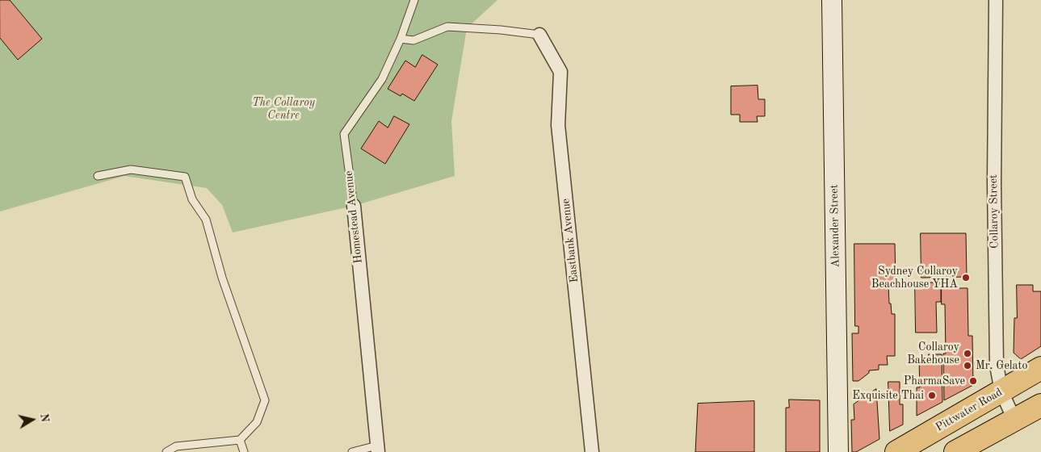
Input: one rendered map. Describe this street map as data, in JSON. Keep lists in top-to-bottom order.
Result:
{
  "streets": {
    "highway": ["Pittwater Road"],
    "street": [
      "Collaroy Street",
      "Homestead Avenue",
      "Alexander Street",
      "Eastbank Avenue"
    ]
  },
  "crossings": [
    ["Collaroy Street", "Pittwater Road"]
  ],
  "parks": ["The Collaroy Centre"],
  "places": [
    "Sydney Collaroy Beachhouse YHA",
    "Collaroy Bakehouse",
    "Mr. Gelato",
    "PharmaSave",
    "Exquisite Thai"
  ],
  "north": "right"
}
